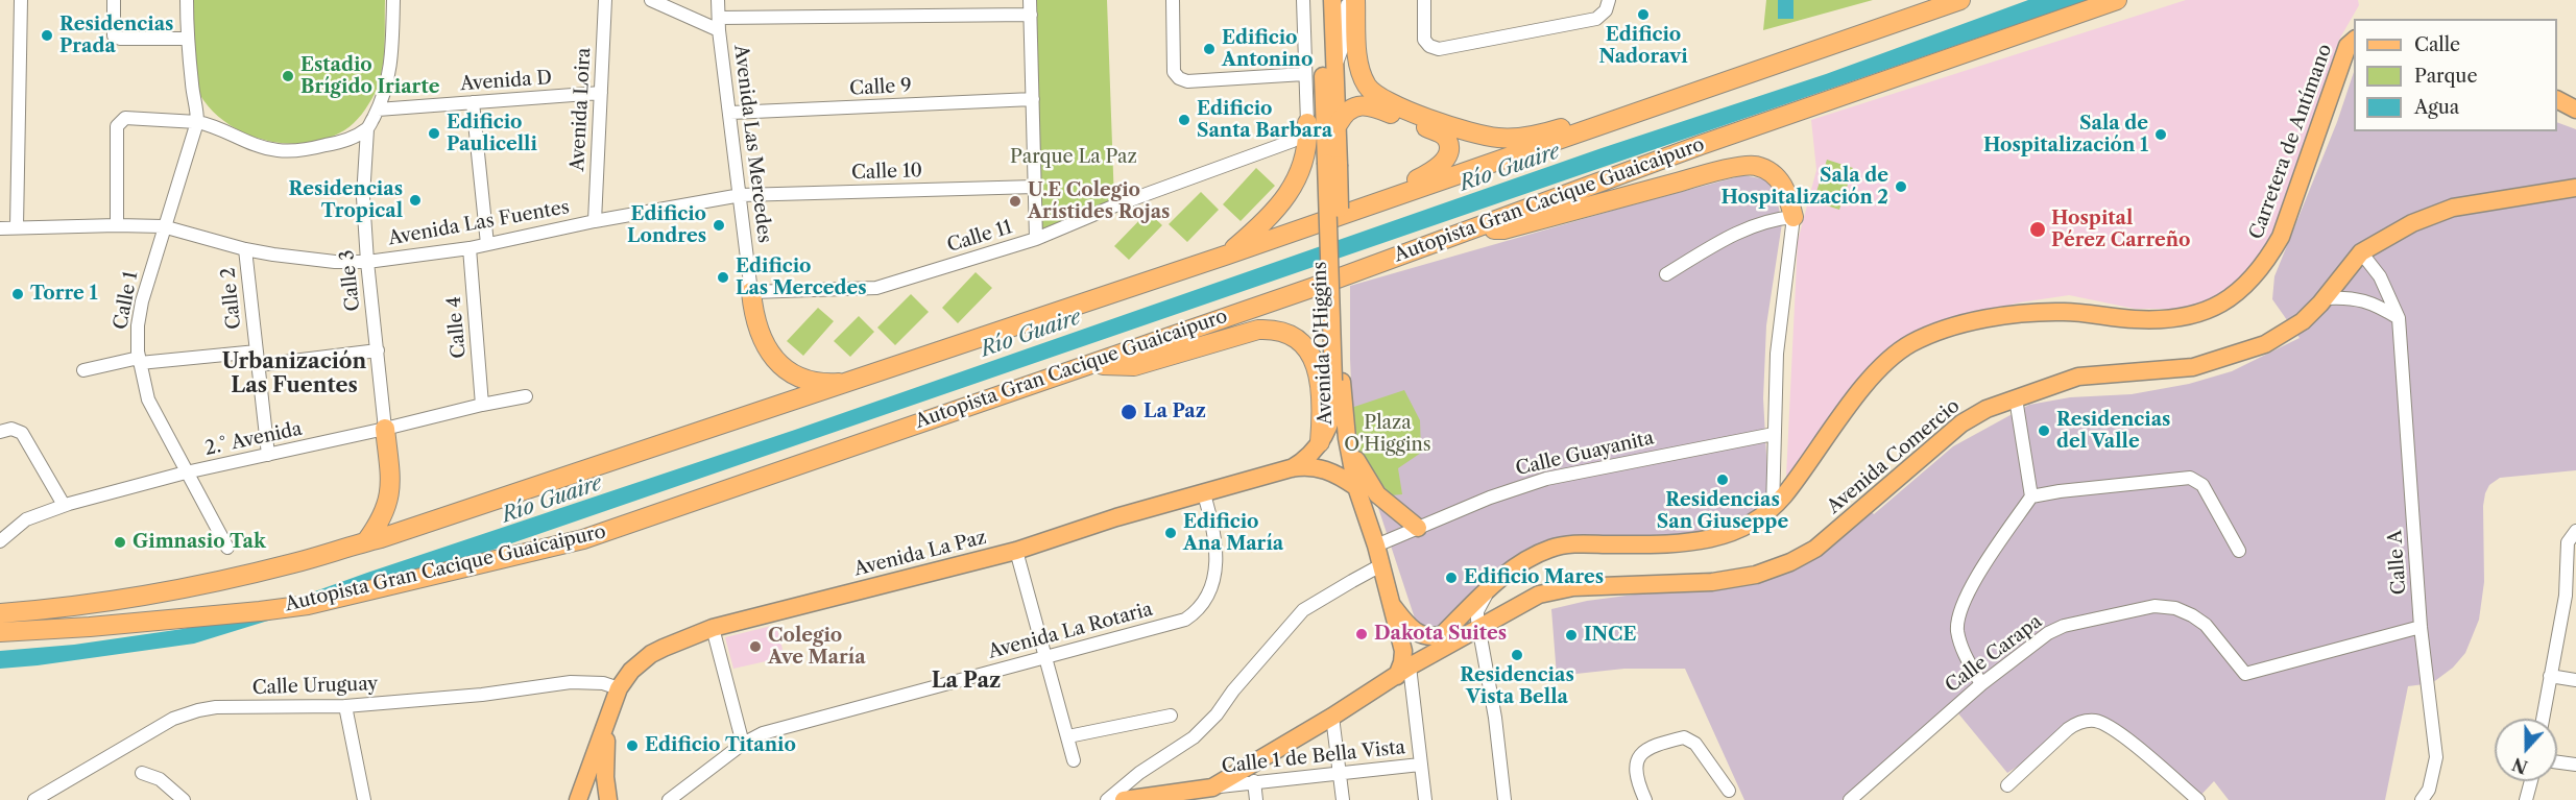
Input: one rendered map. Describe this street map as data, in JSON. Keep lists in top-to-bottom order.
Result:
{
  "streets": {
    "highway": ["Autopista Gran Cacique Guaicaipuro"],
    "main road": [
      "Carretera de Antímano",
      "Avenida O'Higgins",
      "Avenida Comercio",
      "Avenida La Paz"
    ],
    "street": [
      "Avenida D",
      "Calle 9",
      "Avenida Loira",
      "Avenida Las Mercedes",
      "Calle 10",
      "Avenida Las Fuentes",
      "Calle 11",
      "Calle 3",
      "Calle 2",
      "Calle 1",
      "Calle 4",
      "2.° Avenida",
      "Calle Guayanita",
      "Calle A",
      "Avenida La Rotaria",
      "Calle Carapa",
      "Calle Uruguay",
      "Calle 1 de Bella Vista"
    ]
  },
  "crossings": [
    ["Avenida D", "Avenida Loira"],
    ["Calle 9", "Avenida Las Mercedes"],
    ["Avenida Loira", "Avenida Las Fuentes"],
    ["Carretera de Antímano", "Avenida O'Higgins"],
    ["Avenida Las Mercedes", "Calle 10"],
    ["Avenida Las Mercedes", "Avenida Las Fuentes"],
    ["Avenida Las Mercedes", "Calle 11"],
    ["Calle 10", "Avenida Las Fuentes"],
    ["Avenida Las Fuentes", "Calle 3"],
    ["Avenida Las Fuentes", "Calle 2"],
    ["Avenida Las Fuentes", "Calle 1"],
    ["Avenida Las Fuentes", "Calle 4"],
    ["Calle 3", "2.° Avenida"],
    ["Calle 2", "2.° Avenida"],
    ["Calle 1", "2.° Avenida"],
    ["Calle 4", "2.° Avenida"],
    ["Avenida O'Higgins", "Calle Guayanita"],
    ["Avenida O'Higgins", "Avenida Comercio"],
    ["Avenida O'Higgins", "Avenida La Paz"],
    ["Avenida Comercio", "Calle 1 de Bella Vista"],
    ["Avenida La Paz", "Avenida La Rotaria"],
    ["Avenida La Paz", "Calle Uruguay"],
    ["Calle A", "Calle Carapa"]
  ],
  "districts": ["Urbanización Las Fuentes", "La Paz"],
  "water": ["Río Guaire"],
  "parks": ["Parque La Paz", "Plaza O'Higgins"],
  "places": [
    "Edificio Nadoravi",
    "Residencias Prada",
    "Edificio Antonino",
    "Estadio Brígido Iriarte",
    "Edificio Santa Barbara",
    "Edificio Paulicelli",
    "Sala de Hospitalización 1",
    "Sala de Hospitalización 2",
    "Residencias Tropical",
    "U.E Colegio Arístides Rojas",
    "Edificio Londres",
    "Hospital Pérez Carreño",
    "Edificio Las Mercedes",
    "Torre 1",
    "La Paz",
    "Residencias del Valle",
    "Residencias San Giuseppe",
    "Edificio Ana María",
    "Gimnasio Tak",
    "Edificio Mares",
    "Dakota Suites",
    "INCE",
    "Colegio Ave María",
    "Residencias Vista Bella",
    "Edificio Titanio"
  ],
  "legend": ["Calle", "Parque", "Agua"],
  "north": "bottom"
}
